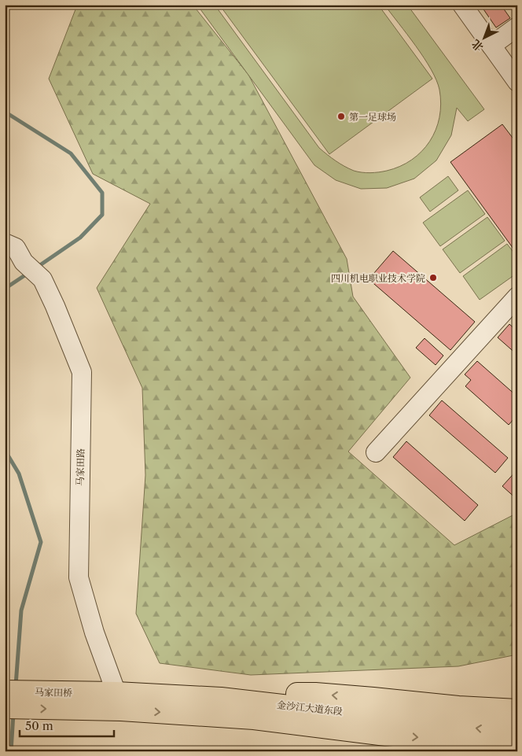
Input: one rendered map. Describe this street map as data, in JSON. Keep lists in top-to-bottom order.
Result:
{
  "streets": {
    "highway": ["马家田桥", "金沙江大道东段"],
    "street": ["马家田路"]
  },
  "crossings": [
    ["马家田路", "马家田桥"],
    ["马家田路", "金沙江大道东段"],
    ["马家田桥", "金沙江大道东段"]
  ],
  "places": ["第一足球场", "四川机电职业技术学院"],
  "scale_bar": "50 m",
  "north": "bottom left"
}
